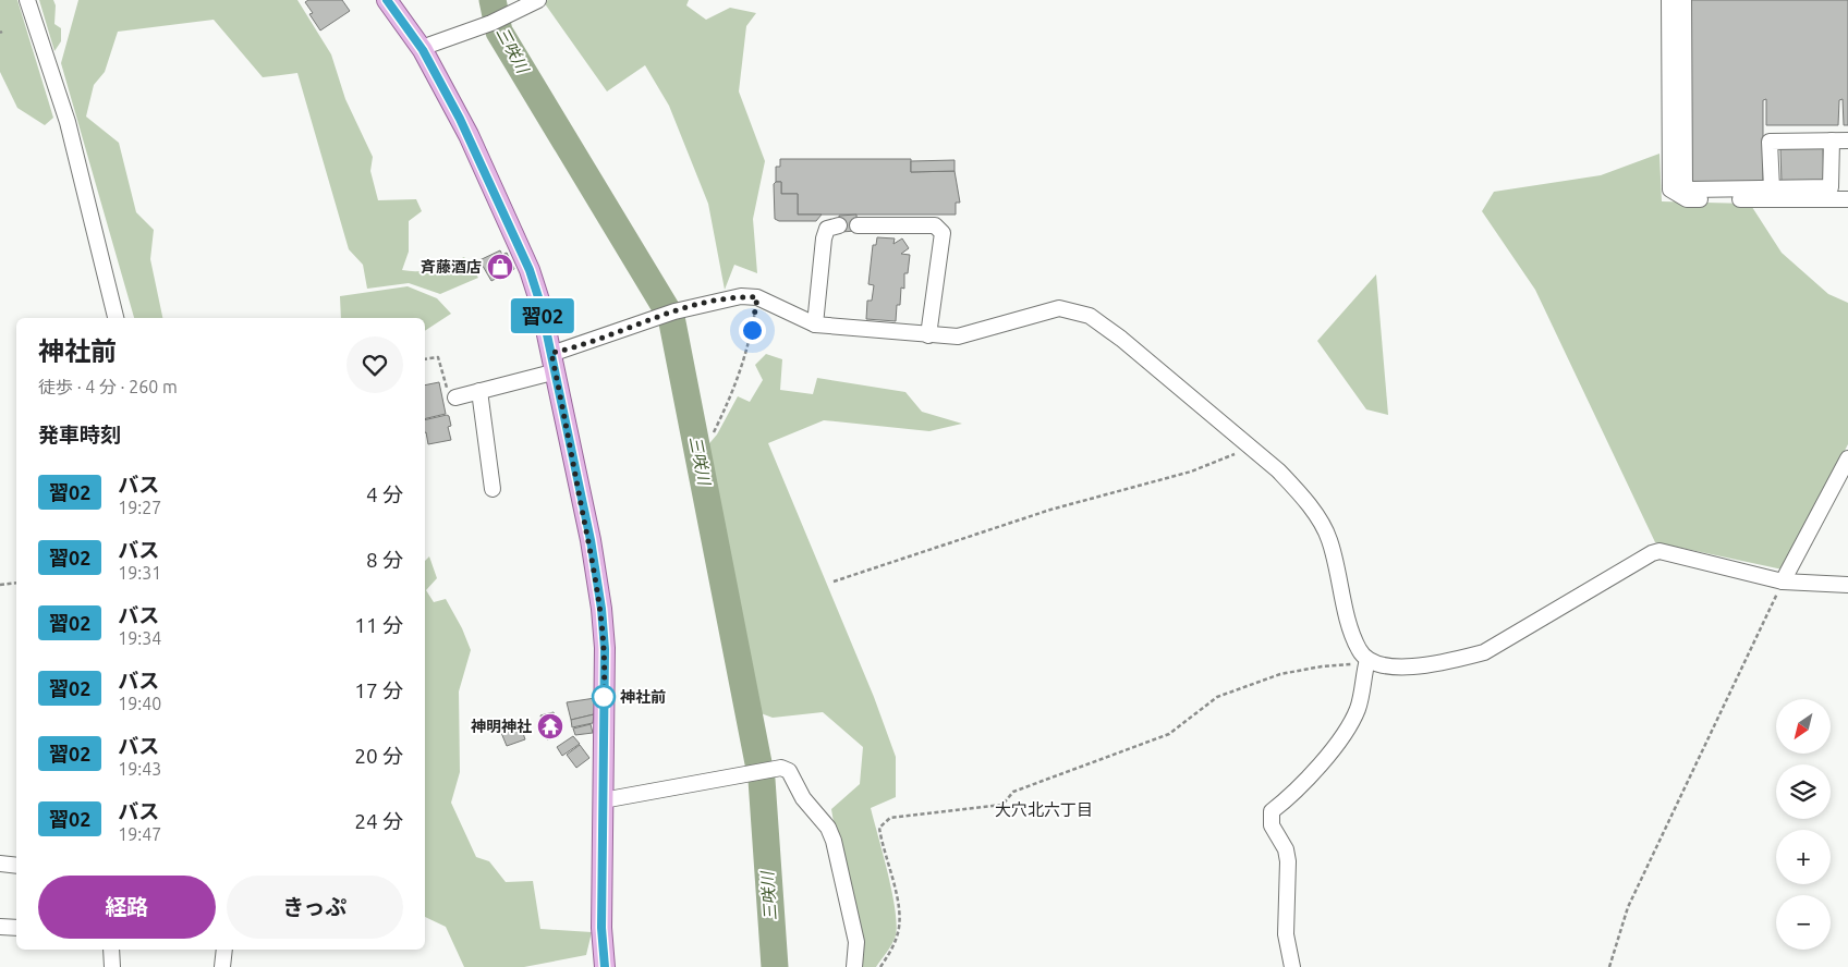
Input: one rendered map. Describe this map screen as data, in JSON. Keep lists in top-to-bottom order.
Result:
{
  "districts": ["大穴北六丁目"],
  "water": ["三咲川"],
  "places": {
    "shop": ["斉藤酒店"],
    "other": ["神社前"],
    "temple": ["神明神社"]
  },
  "lines": ["bus line 習02"],
  "north": "bottom left",
  "page": {
    "on_map": "習02",
    "heading": [
      ["神社前", "徒歩 · 4 分 · 260 m"],
      "発車時刻"
    ],
    "list": [
      {
        "mark": "習02",
        "name": "バス",
        "note": "19:27",
        "value": "4 分"
      },
      {
        "mark": "習02",
        "name": "バス",
        "note": "19:31",
        "value": "8 分"
      },
      {
        "mark": "習02",
        "name": "バス",
        "note": "19:34",
        "value": "11 分"
      },
      {
        "mark": "習02",
        "name": "バス",
        "note": "19:40",
        "value": "17 分"
      },
      {
        "mark": "習02",
        "name": "バス",
        "note": "19:43",
        "value": "20 分"
      },
      {
        "mark": "習02",
        "name": "バス",
        "note": "19:47",
        "value": "24 分"
      }
    ],
    "map_buttons": ["+", "−"],
    "buttons": ["経路", "きっぷ"]
  }
}
